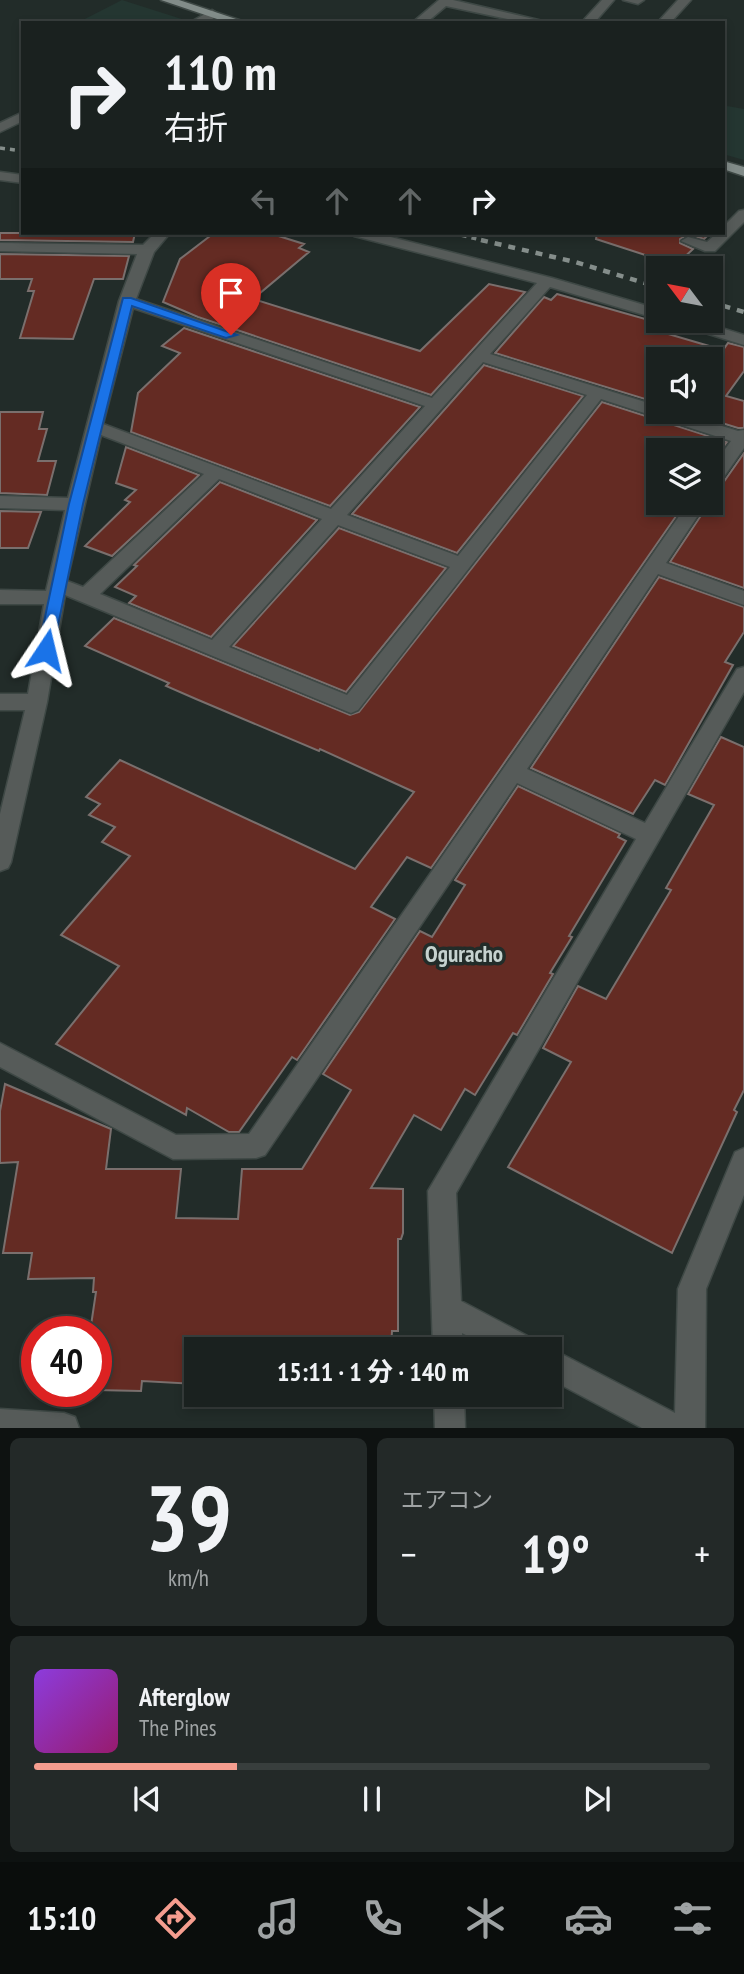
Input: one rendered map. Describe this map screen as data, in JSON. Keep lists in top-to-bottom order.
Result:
{
  "districts": ["Oguracho"],
  "north": "top left",
  "page": {
    "turn": ["110 m", "右折"],
    "limit": "40",
    "trip": "15:11 · 1 分 · 140 m",
    "tile": [
      ["39", "km/h"],
      "エアコン"
    ],
    "heat": ["−", "19°", "+"],
    "song": ["Afterglow", "The Pines"],
    "tabs": "15:10"
  }
}
